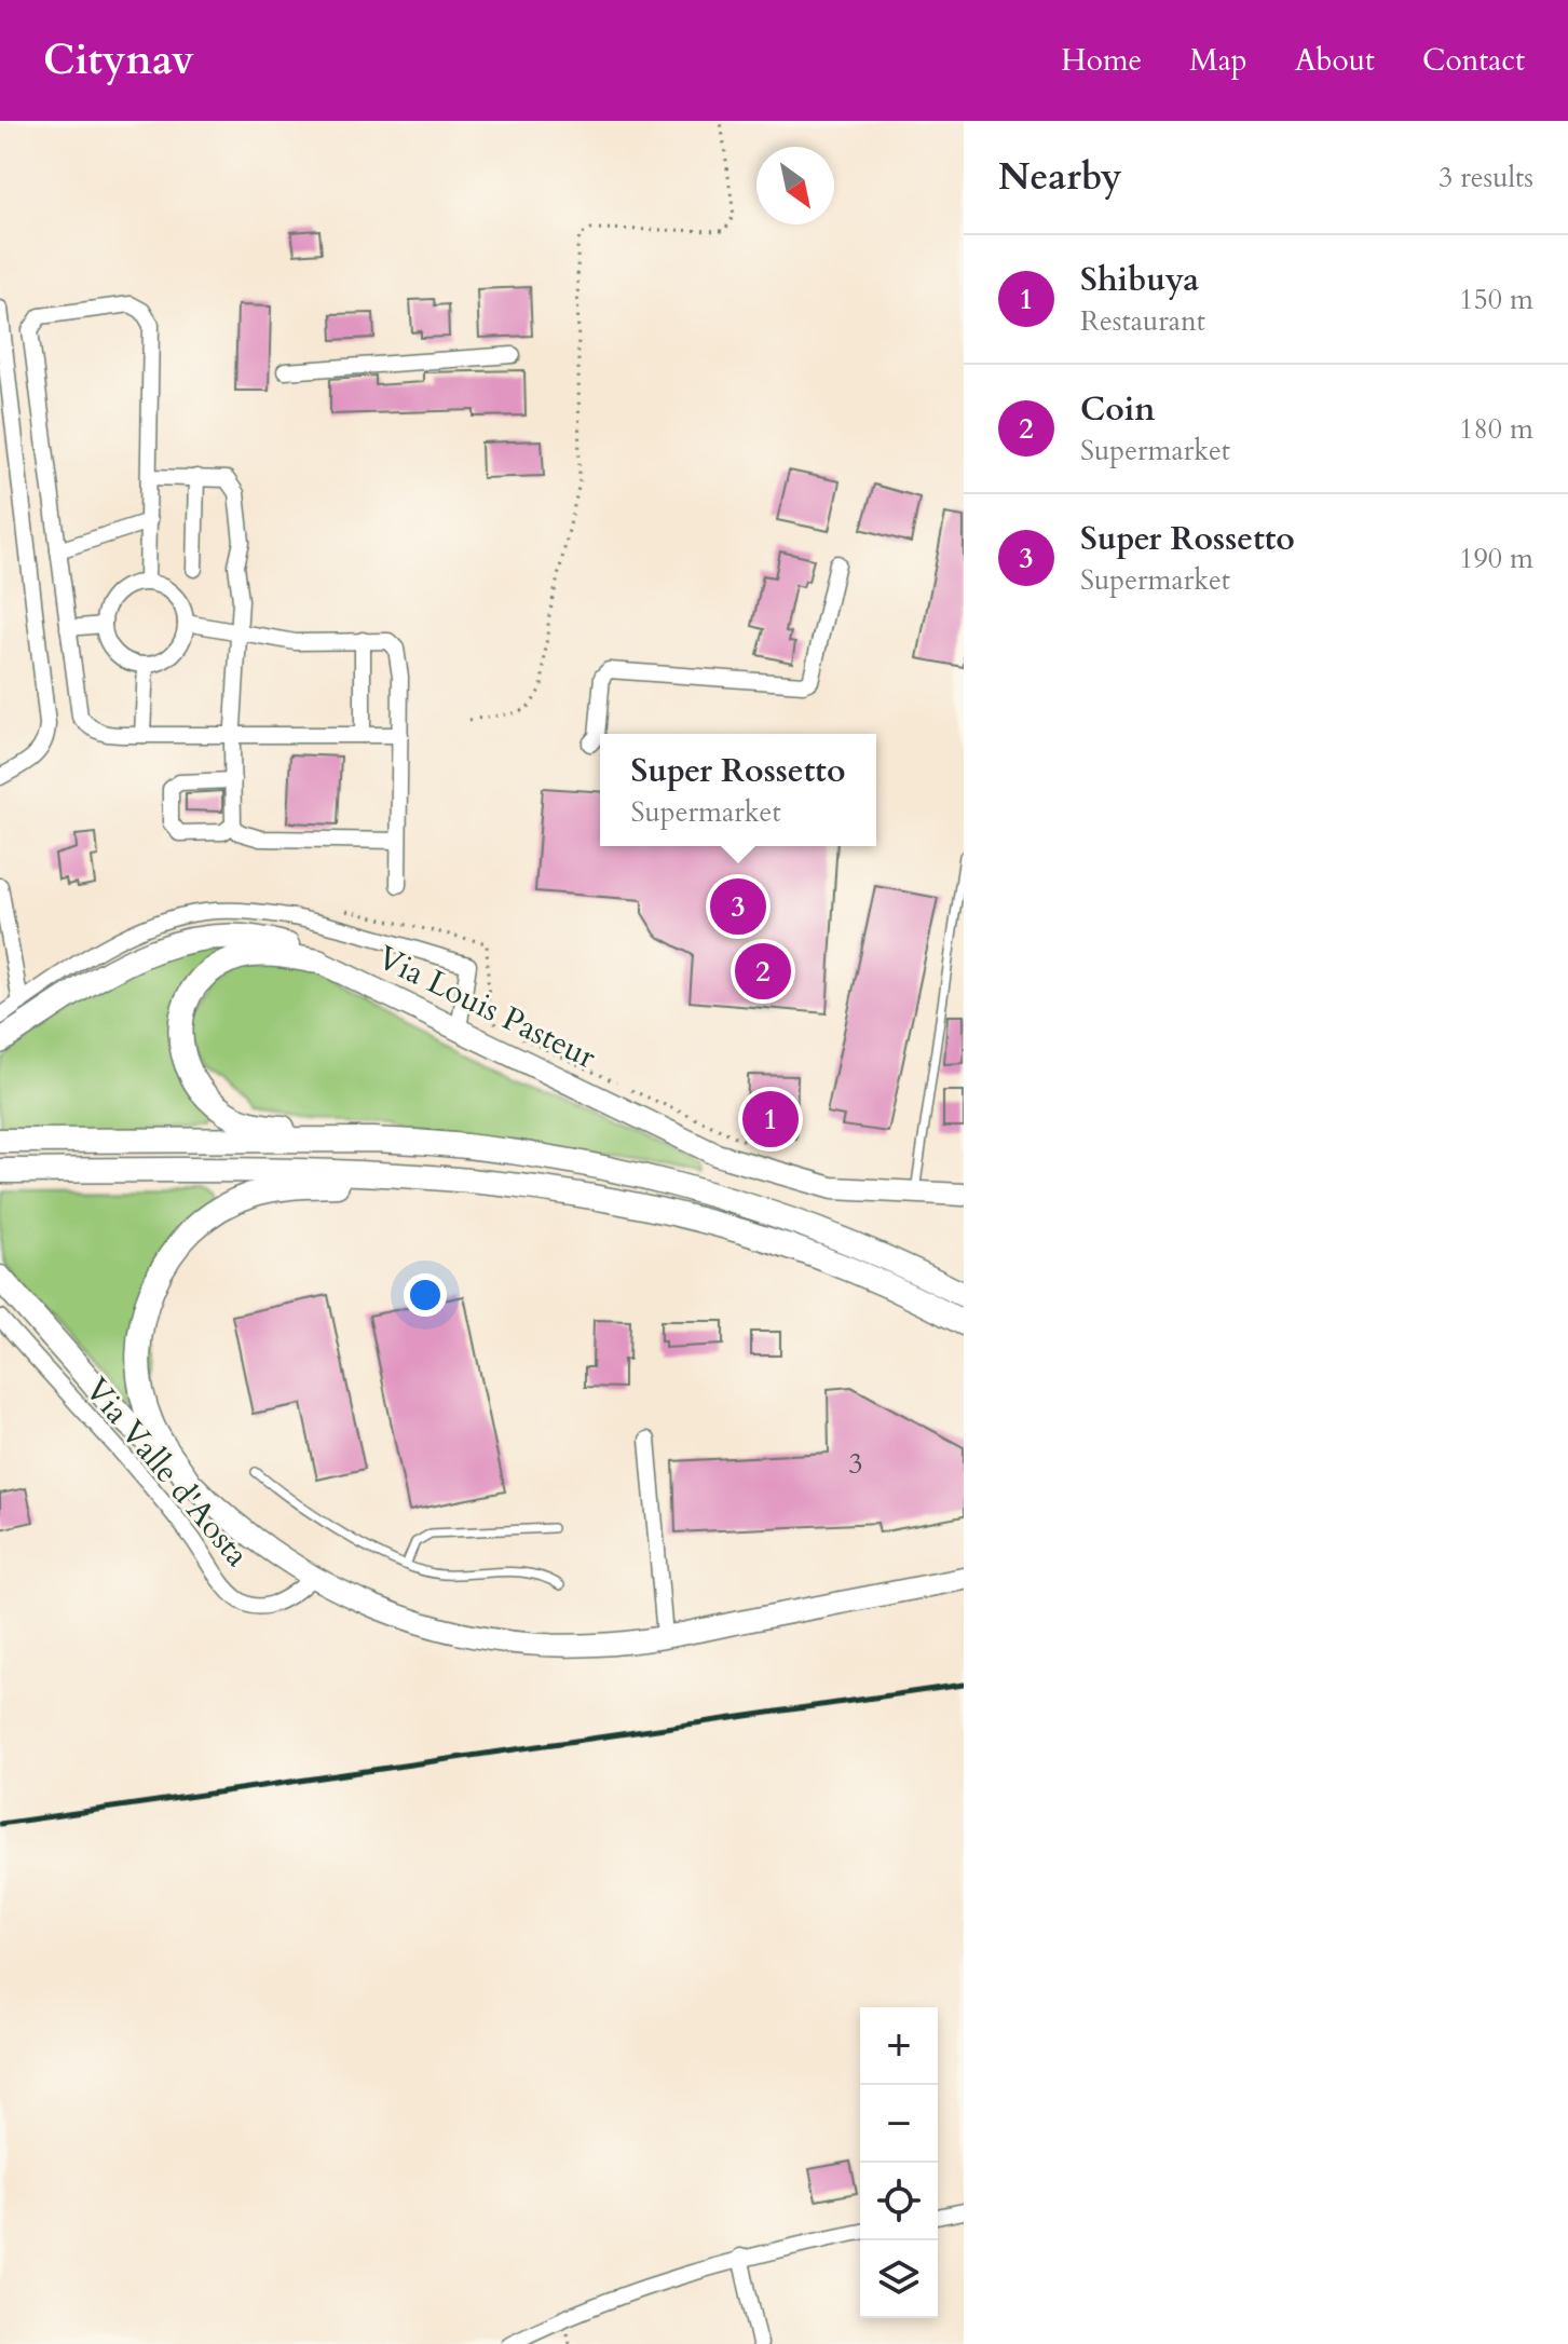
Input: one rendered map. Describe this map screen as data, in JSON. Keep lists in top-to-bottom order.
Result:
{
  "streets": {
    "highway": ["Via Louis Pasteur"],
    "street": ["Via Valle d'Aosta"]
  },
  "house_numbers": ["3"],
  "north": "bottom right",
  "page": {
    "header": "Citynav",
    "nav": [
      "Home",
      "Map",
      "About",
      "Contact"
    ],
    "heading": ["Nearby", "3 results"],
    "list": [
      {
        "mark": "1",
        "name": "Shibuya",
        "note": "Restaurant",
        "value": "150 m"
      },
      {
        "mark": "2",
        "name": "Coin",
        "note": "Supermarket",
        "value": "180 m"
      },
      {
        "mark": "3",
        "name": "Super Rossetto",
        "note": "Supermarket",
        "value": "190 m"
      }
    ],
    "popup": ["Super Rossetto", "Supermarket"],
    "pins": ["3", "2", "1"],
    "map_buttons": ["+", "−"]
  }
}
